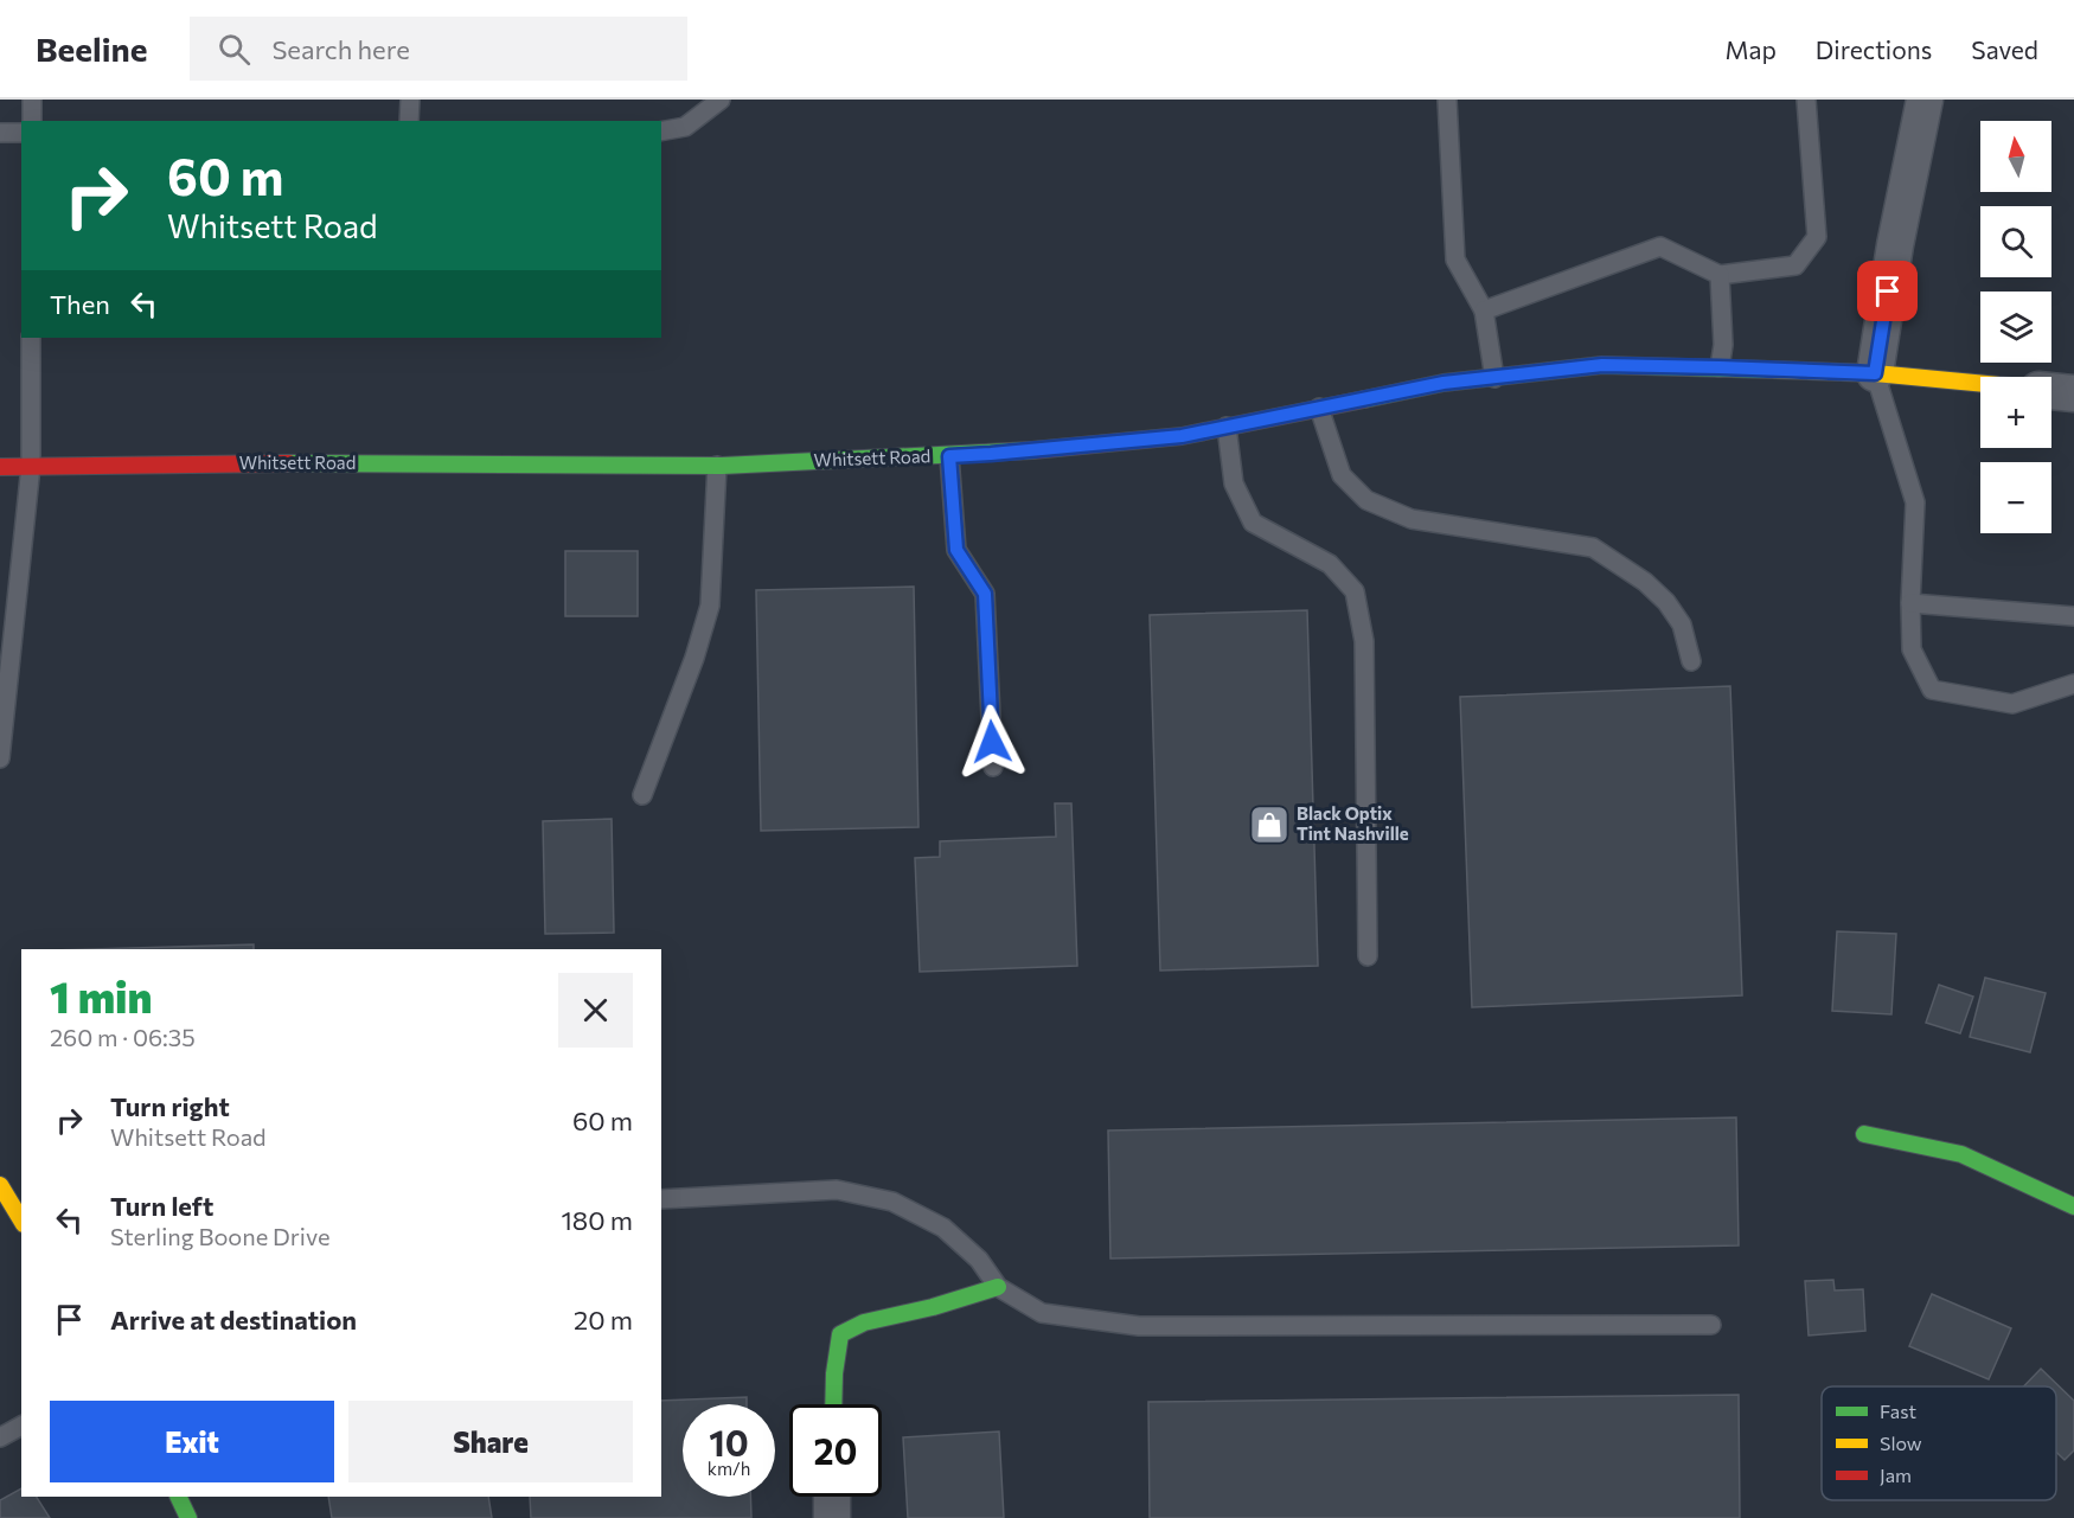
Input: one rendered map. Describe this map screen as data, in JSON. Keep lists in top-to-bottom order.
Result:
{
  "streets": {
    "street": ["Whitsett Road"]
  },
  "places": {
    "shop": ["Black Optix Tint Nashville"]
  },
  "legend": ["Fast", "Slow", "Jam"],
  "north": "top",
  "page": {
    "header": "Beeline",
    "search": "Search here",
    "nav": ["Map", "Directions", "Saved"],
    "map_buttons": ["+", "−"],
    "turn": ["60 m", "Whitsett Road"],
    "then": "Then",
    "heading": ["1 min", "260 m · 06:35"],
    "list": [
      {
        "name": "Turn right",
        "note": "Whitsett Road",
        "value": "60 m"
      },
      {
        "name": "Turn left",
        "note": "Sterling Boone Drive",
        "value": "180 m"
      },
      {
        "name": "Arrive at destination",
        "value": "20 m"
      }
    ],
    "buttons": ["Exit", "Share"],
    "speed": "10 km/h",
    "limit": "20"
  }
}
